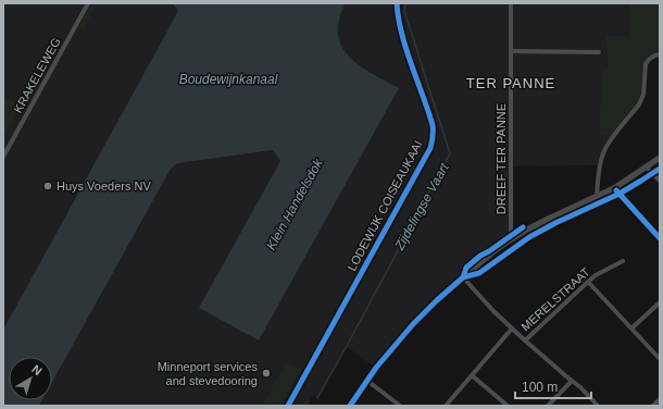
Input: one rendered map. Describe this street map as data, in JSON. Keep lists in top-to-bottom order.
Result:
{
  "streets": {
    "street": [
      "KRAKELEWEG",
      "DREEF TER PANNE",
      "LODEWIJK COISEAUKAAI",
      "MERELSTRAAT"
    ]
  },
  "districts": ["TER PANNE"],
  "water": ["Boudewijnkanaal", "Klein Handelsdok", "Zijdelingse Vaart"],
  "places": ["Huys Voeders NV", "Minneport services and stevedooring"],
  "scale_bar": "100 m",
  "north": "top right"
}
